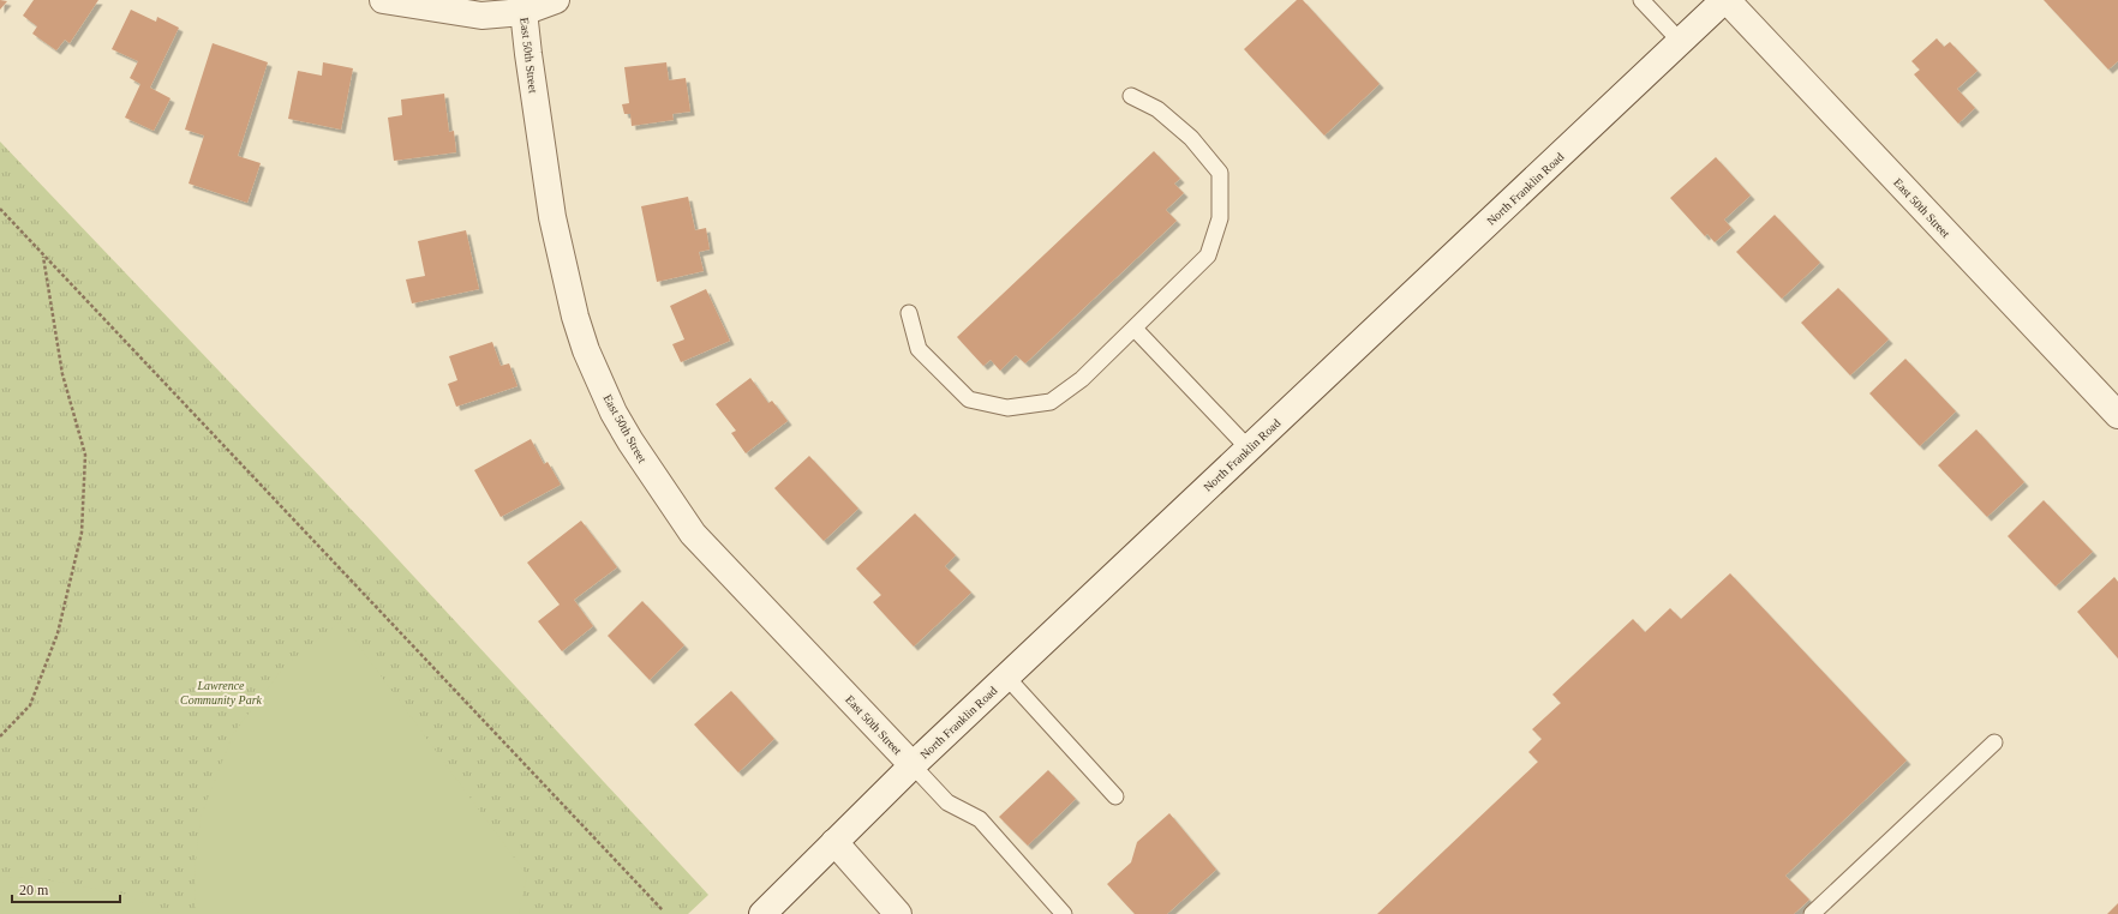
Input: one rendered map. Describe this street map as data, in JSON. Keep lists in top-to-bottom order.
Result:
{
  "streets": {
    "street": ["East 50th Street", "North Franklin Road"]
  },
  "crossings": [
    ["East 50th Street", "North Franklin Road"]
  ],
  "parks": ["Lawrence Community Park"],
  "scale_bar": "20 m"
}
